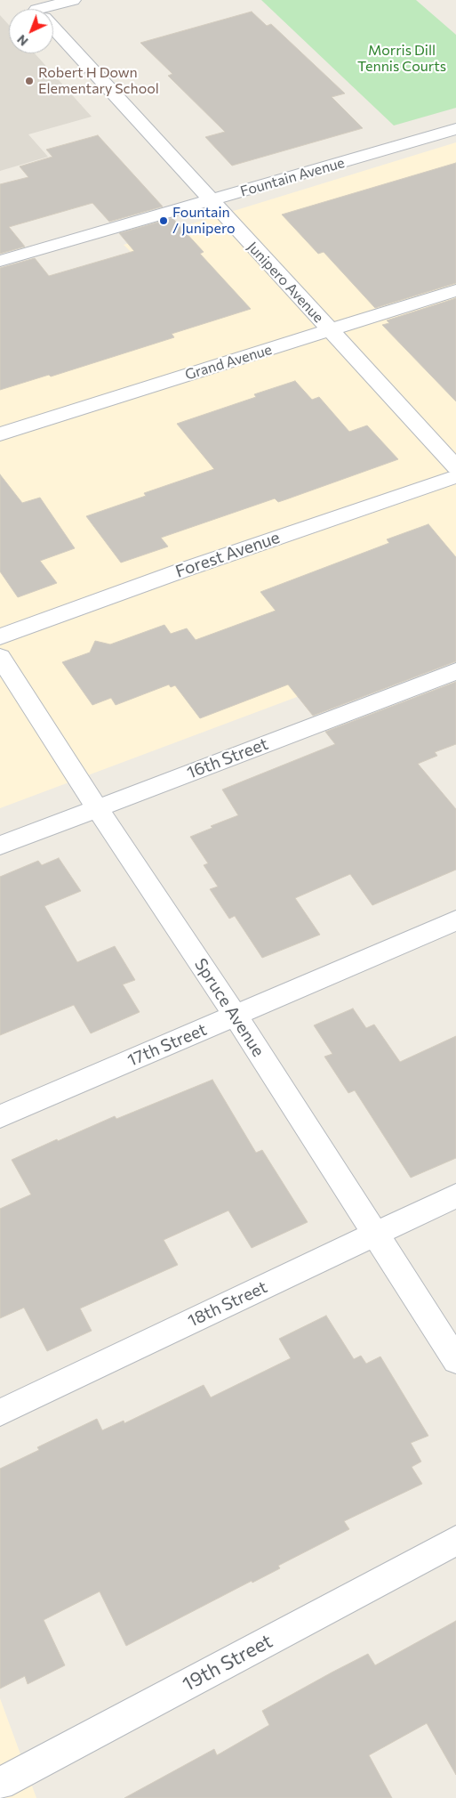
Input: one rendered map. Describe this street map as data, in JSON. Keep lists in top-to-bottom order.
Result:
{
  "streets": {
    "street": [
      "Fountain Avenue",
      "Junipero Avenue",
      "Grand Avenue",
      "Forest Avenue",
      "16th Street",
      "Spruce Avenue",
      "17th Street",
      "18th Street",
      "19th Street"
    ]
  },
  "crossings": [
    ["Fountain Avenue", "Junipero Avenue"],
    ["Junipero Avenue", "Grand Avenue"],
    ["16th Street", "Spruce Avenue"],
    ["Spruce Avenue", "17th Street"],
    ["Spruce Avenue", "18th Street"]
  ],
  "parks": ["Morris Dill Tennis Courts"],
  "places": ["Robert H Down Elementary School", "Fountain / Junipero"],
  "north": "bottom left"
}
